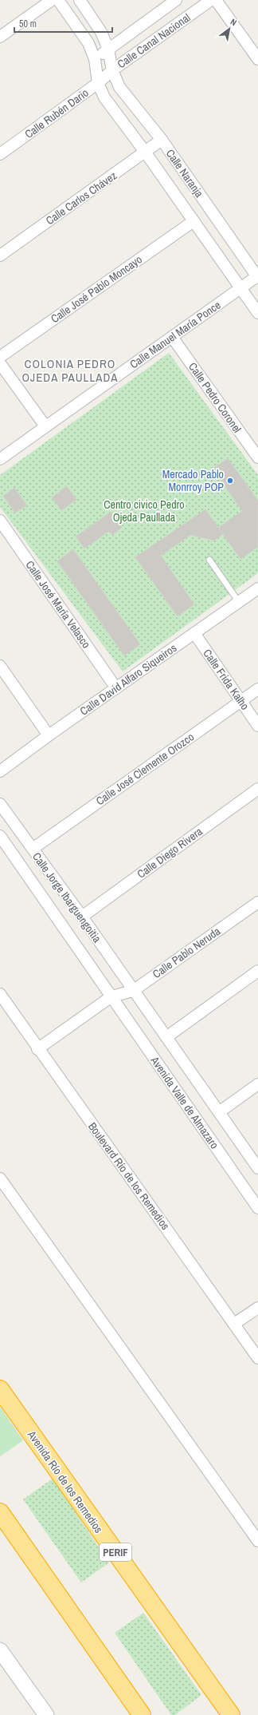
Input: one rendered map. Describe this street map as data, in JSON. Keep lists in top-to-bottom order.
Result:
{
  "streets": {
    "highway": ["Avenida Río de los Remedios", "PERIF"],
    "street": [
      "Calle Canal Nacional",
      "Calle Rubén Dario",
      "Calle Naranja",
      "Calle Carlos Chávez",
      "Calle José Pablo Moncayo",
      "Calle Manuel María Ponce",
      "Calle Pedro Coronel",
      "Calle José María Velasco",
      "Calle David Alfaro Siqueiros",
      "Calle Frida Kalho",
      "Calle José Clemente Orozco",
      "Calle Diego Rivera",
      "Calle Jorge Ibarguengoitia",
      "Calle Pablo Neruda",
      "Avenida Valle de Almazaro",
      "Boulevard Río de los Remedios"
    ]
  },
  "crossings": [
    ["Calle Canal Nacional", "Calle Rubén Dario"],
    ["Calle Canal Nacional", "Calle Naranja"],
    ["Calle Rubén Dario", "Calle Naranja"],
    ["Calle Naranja", "Calle Carlos Chávez"],
    ["Calle Naranja", "Calle José Pablo Moncayo"],
    ["Calle Naranja", "Calle Manuel María Ponce"],
    ["Calle Manuel María Ponce", "Calle Pedro Coronel"],
    ["Calle José María Velasco", "Calle David Alfaro Siqueiros"],
    ["Calle David Alfaro Siqueiros", "Calle Frida Kalho"],
    ["Calle Frida Kalho", "Calle José Clemente Orozco"],
    ["Calle José Clemente Orozco", "Calle Jorge Ibarguengoitia"],
    ["Calle Diego Rivera", "Calle Jorge Ibarguengoitia"],
    ["Calle Jorge Ibarguengoitia", "Calle Pablo Neruda"],
    ["Calle Jorge Ibarguengoitia", "Avenida Valle de Almazaro"],
    ["Calle Pablo Neruda", "Avenida Valle de Almazaro"]
  ],
  "districts": ["COLONIA PEDRO OJEDA PAULLADA"],
  "parks": ["Centro civico Pedro Ojeda Paullada"],
  "places": ["Mercado Pablo Monrroy POP"],
  "scale_bar": "50 m",
  "north": "top right"
}
